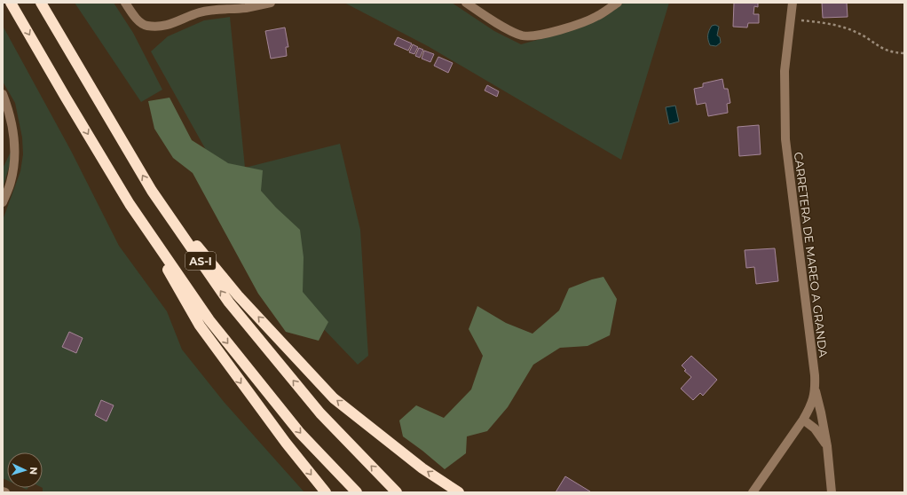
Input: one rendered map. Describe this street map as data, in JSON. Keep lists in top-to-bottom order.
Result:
{
  "streets": {
    "highway": ["AS-I"],
    "street": ["CARRETERA DE MAREO A GRANDA"]
  },
  "north": "right"
}
